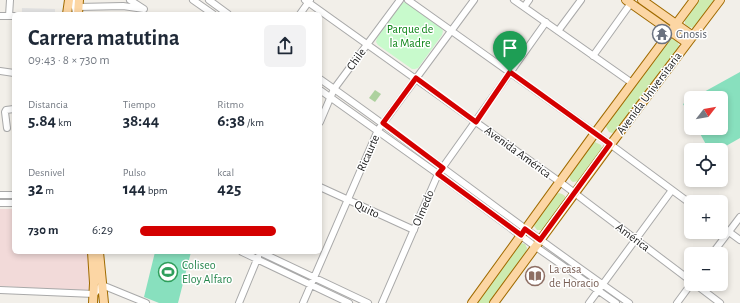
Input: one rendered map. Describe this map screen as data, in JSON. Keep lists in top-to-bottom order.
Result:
{
  "streets": {
    "main road": ["Avenida Universitaria"],
    "street": [
      "Chile",
      "Avenida América",
      "Ricaurte",
      "Olmedo",
      "Quito",
      "América"
    ]
  },
  "crossings": [
    ["Chile", "Avenida América"],
    ["Avenida Universitaria", "Avenida América"],
    ["Avenida Universitaria", "América"],
    ["Avenida América", "Ricaurte"],
    ["Avenida América", "Olmedo"],
    ["Avenida América", "América"],
    ["Ricaurte", "Quito"],
    ["Olmedo", "Quito"]
  ],
  "parks": ["Parque de la Madre"],
  "places": {
    "temple": ["Gnosis"],
    "sports": ["Coliseo Eloy Alfaro"],
    "library": ["La casa de Horacio"]
  },
  "north": "top right",
  "page": {
    "heading": ["Carrera matutina", "09:43 · 8 × 730 m"],
    "stats": [
      ["Distancia", "5.84 km"],
      ["Tiempo", "38:44"],
      ["Ritmo", "6:38 /km"],
      ["Desnivel", "32 m"],
      ["Pulso", "144 bpm"],
      ["kcal", "425"]
    ],
    "map_buttons": ["+", "−"],
    "list": [
      {
        "name": "730 m",
        "note": "6:29"
      }
    ]
  }
}
